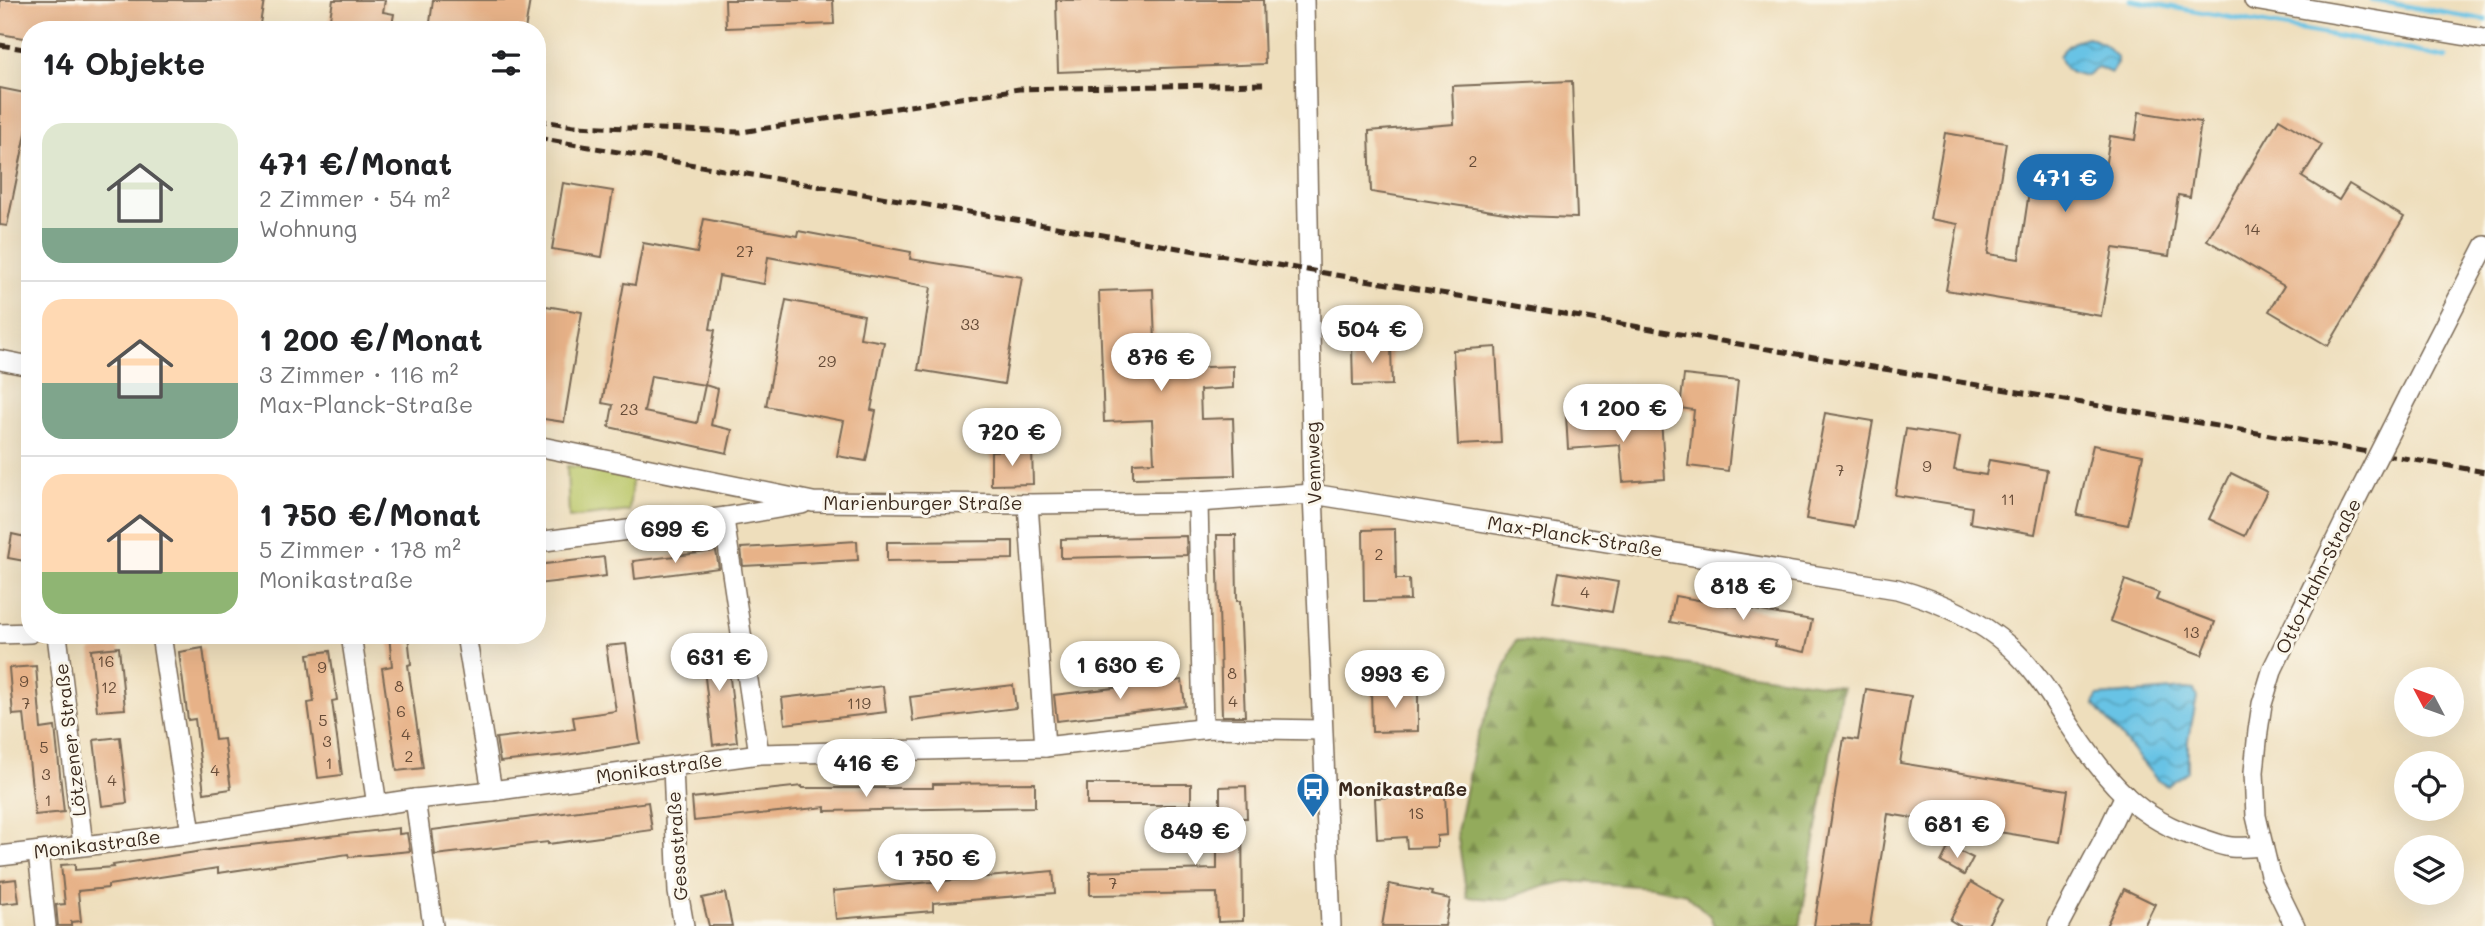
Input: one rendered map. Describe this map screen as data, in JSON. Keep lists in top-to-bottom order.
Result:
{
  "streets": {
    "street": [
      "Vennweg",
      "Marienburger Straße",
      "Max-Planck-Straße",
      "Otto-Hahn-Straße",
      "Lötzener Straße",
      "Monikastraße",
      "Gesastraße"
    ]
  },
  "crossings": [
    ["Vennweg", "Marienburger Straße"],
    ["Vennweg", "Max-Planck-Straße"],
    ["Vennweg", "Monikastraße"],
    ["Marienburger Straße", "Max-Planck-Straße"],
    ["Max-Planck-Straße", "Otto-Hahn-Straße"],
    ["Lötzener Straße", "Monikastraße"],
    ["Monikastraße", "Gesastraße"]
  ],
  "places": {
    "bus stop": ["Monikastraße"]
  },
  "house_numbers": [
    "2",
    "14",
    "27",
    "33",
    "29",
    "23",
    "9",
    "7",
    "11",
    "2",
    "4",
    "13",
    "16",
    "9",
    "8",
    "9",
    "8",
    "12",
    "4",
    "7",
    "119",
    "6",
    "5",
    "4",
    "3",
    "5",
    "2",
    "1",
    "4",
    "3",
    "4",
    "1",
    "1S",
    "7"
  ],
  "north": "top left",
  "page": {
    "heading": "14 Objekte",
    "list": [
      {
        "name": "471 €/Monat",
        "note": "2 Zimmer · 54 m² · Wohnung"
      },
      {
        "name": "1 200 €/Monat",
        "note": "3 Zimmer · 116 m² · Max-Planck-Straße"
      },
      {
        "name": "1 750 €/Monat",
        "note": "5 Zimmer · 178 m² · Monikastraße"
      }
    ],
    "price": [
      "471 €",
      "504 €",
      "876 €",
      "1 200 €",
      "720 €",
      "699 €",
      "818 €",
      "631 €",
      "1 630 €",
      "993 €",
      "416 €",
      "681 €",
      "849 €",
      "1 750 €"
    ]
  }
}
